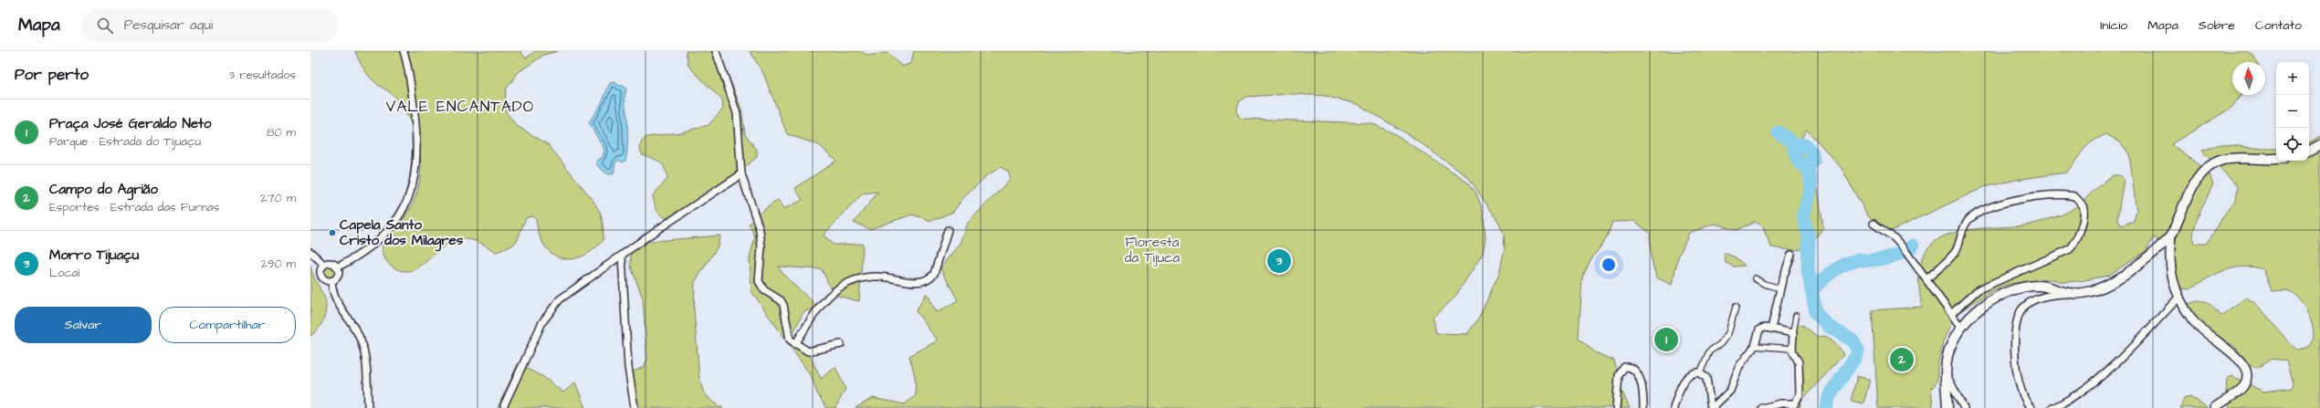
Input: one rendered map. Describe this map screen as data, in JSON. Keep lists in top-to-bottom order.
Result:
{
  "districts": ["VALE ENCANTADO"],
  "parks": ["Floresta da Tijuca"],
  "places": ["Capela Santo Cristo dos Milagres"],
  "north": "top",
  "page": {
    "header": "Mapa",
    "search": "Pesquisar aqui",
    "nav": [
      "Início",
      "Mapa",
      "Sobre",
      "Contato"
    ],
    "heading": ["Por perto", "3 resultados"],
    "map_buttons": ["+", "−"],
    "list": [
      {
        "mark": "1",
        "name": "Praça José Geraldo Neto",
        "note": "Parque · Estrada do Tijuaçu",
        "value": "80 m"
      },
      {
        "mark": "2",
        "name": "Campo do Agrião",
        "note": "Esportes · Estrada das Furnas",
        "value": "270 m"
      },
      {
        "mark": "3",
        "name": "Morro Tijuaçu",
        "note": "Local",
        "value": "290 m"
      }
    ],
    "pins": ["3", "1", "2"],
    "buttons": ["Salvar", "Compartilhar"]
  }
}
